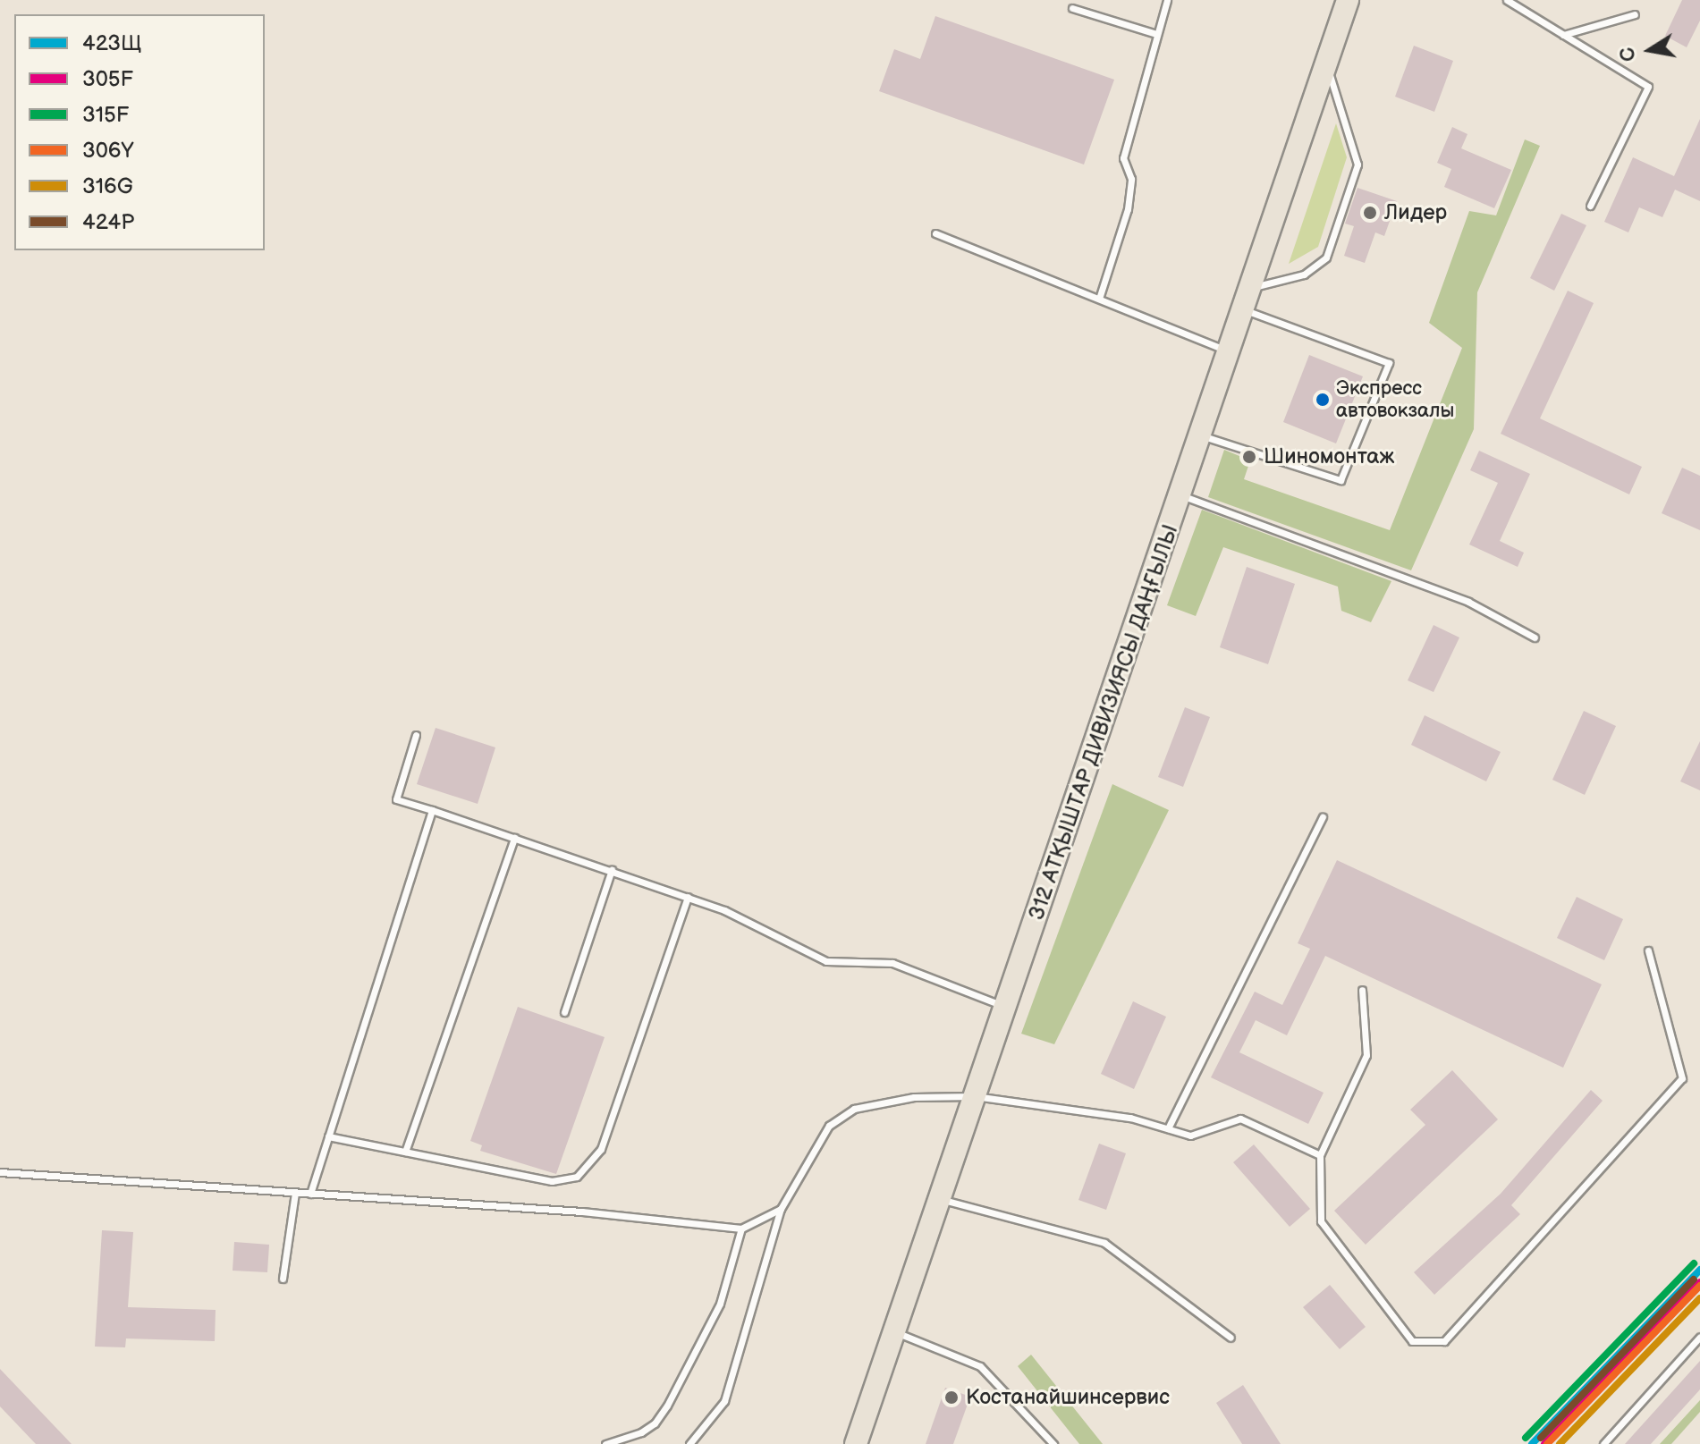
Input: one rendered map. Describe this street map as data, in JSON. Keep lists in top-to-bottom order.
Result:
{
  "streets": {
    "highway": ["312 АТҚЫШТАР ДИВИЗИЯСЫ ДАҢҒЫЛЫ"]
  },
  "places": [
    "Лидер",
    "Экспресс автовокзалы",
    "Шиномонтаж",
    "Костанайшинсервис"
  ],
  "lines": [
    "transit line 315F",
    "transit line 423Щ",
    "transit line 424Р",
    "transit line 305F",
    "transit line 306Y",
    "transit line 316G"
  ],
  "legend": [
    "423Щ",
    "305F",
    "315F",
    "306Y",
    "316G",
    "424Р"
  ],
  "north": "left"
}
